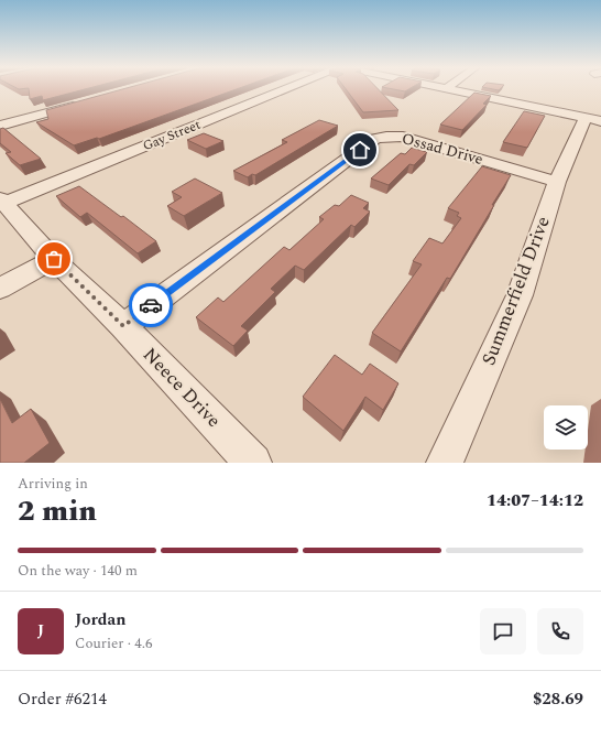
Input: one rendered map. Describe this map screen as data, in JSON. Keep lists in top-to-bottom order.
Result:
{
  "streets": {
    "street": [
      "Gay Street",
      "Ossad Drive",
      "Summerfield Drive",
      "Neece Drive"
    ]
  },
  "crossings": [
    ["Gay Street", "Neece Drive"],
    ["Ossad Drive", "Summerfield Drive"],
    ["Ossad Drive", "Neece Drive"]
  ],
  "page": {
    "heading": ["2 min", "Arriving in", "14:07–14:12"],
    "panel": [
      "Jordan",
      "Courier · 4.6",
      "Order #6214",
      "$28.69"
    ],
    "bar": "On the way · 140 m",
    "round": "J"
  }
}
